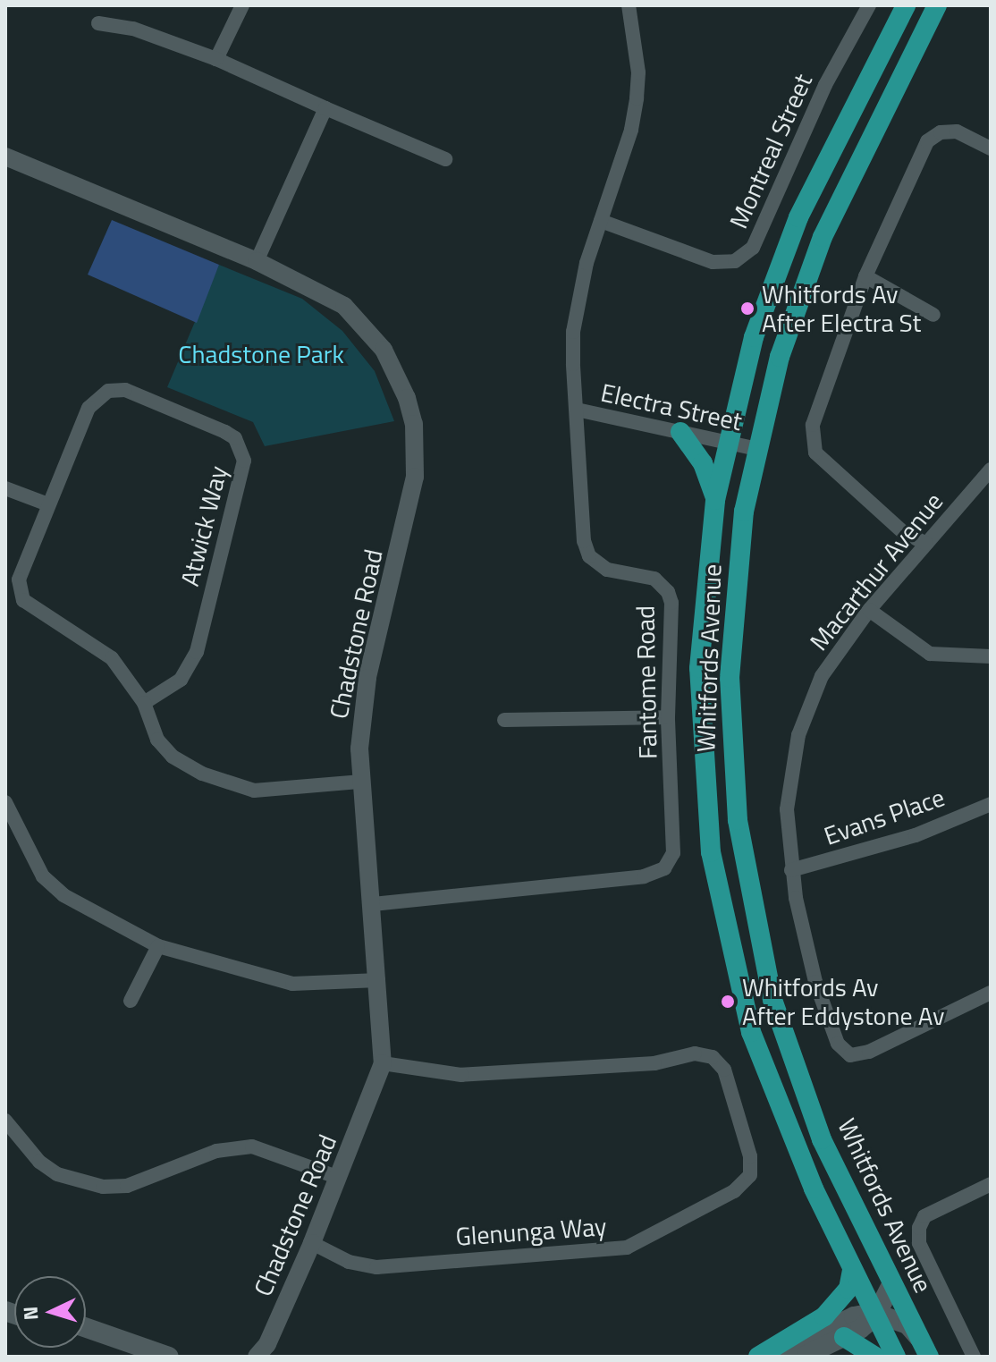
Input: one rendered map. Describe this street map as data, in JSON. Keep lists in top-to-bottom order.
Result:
{
  "streets": {
    "main road": ["Whitfords Avenue"],
    "street": [
      "Montreal Street",
      "Electra Street",
      "Atwick Way",
      "Macarthur Avenue",
      "Chadstone Road",
      "Fantome Road",
      "Evans Place",
      "Glenunga Way"
    ]
  },
  "crossings": [
    ["Montreal Street", "Fantome Road"],
    ["Electra Street", "Whitfords Avenue"],
    ["Electra Street", "Fantome Road"],
    ["Atwick Way", "Chadstone Road"],
    ["Macarthur Avenue", "Evans Place"],
    ["Chadstone Road", "Fantome Road"],
    ["Chadstone Road", "Glenunga Way"]
  ],
  "parks": ["Chadstone Park"],
  "places": ["Whitfords Av After Electra St", "Whitfords Av After Eddystone Av"],
  "north": "left"
}
